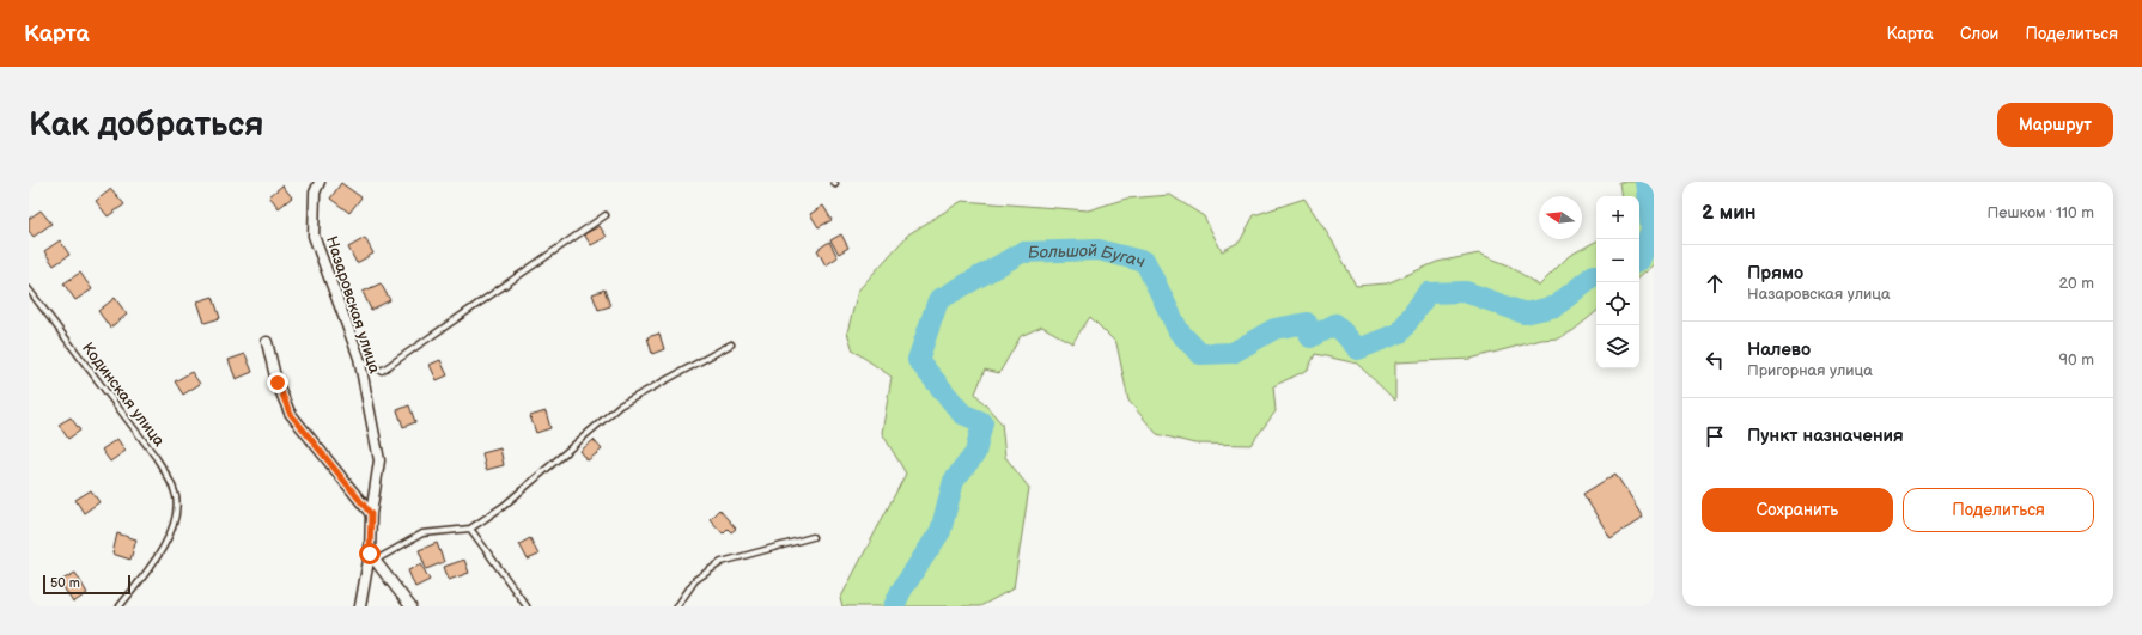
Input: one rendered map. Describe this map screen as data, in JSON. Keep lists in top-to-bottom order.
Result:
{
  "streets": {
    "street": ["Назаровская улица"],
    "lane": ["Кодинская улица"]
  },
  "water": ["Большой Бугач"],
  "scale_bar": "50 m",
  "north": "left",
  "page": {
    "header": "Карта",
    "nav": ["Карта", "Слои", "Поделиться"],
    "buttons": [
      "Маршрут",
      ["Сохранить", "Поделиться"]
    ],
    "title": "Как добраться",
    "heading": ["2 мин", "Пешком · 110 m"],
    "map_buttons": ["+", "−"],
    "list": [
      ["Прямо", "Назаровская улица", "20 m"],
      ["Налево", "Пригорная улица", "90 m"],
      "Пункт назначения"
    ],
    "scale": "50 m"
  }
}
